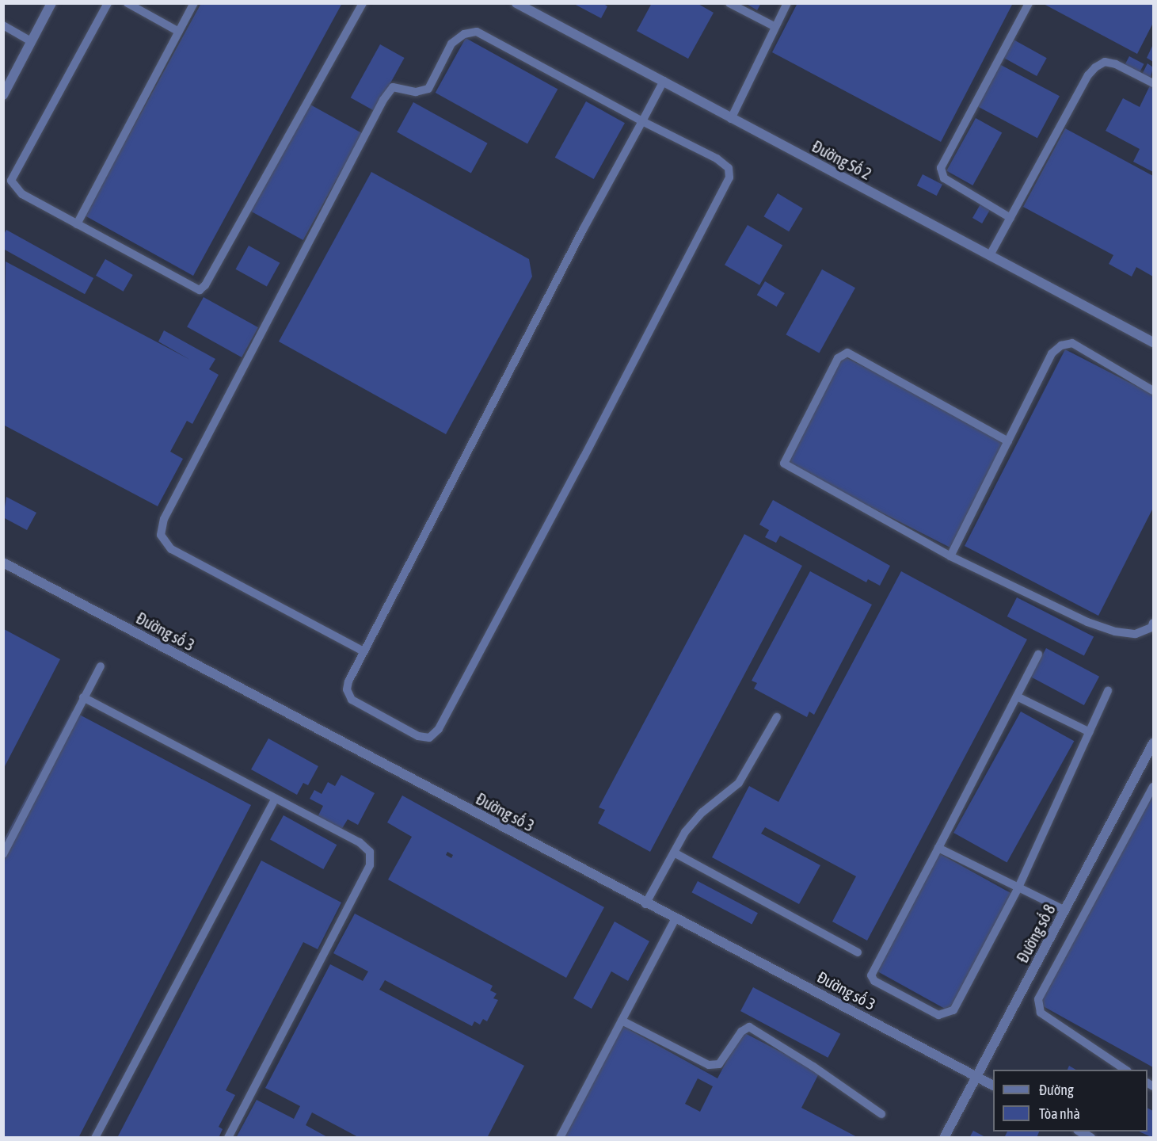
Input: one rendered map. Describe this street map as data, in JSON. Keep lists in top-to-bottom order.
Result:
{
  "streets": {
    "street": ["Đường Số 2", "Đường số 3", "Đường số 8"]
  },
  "crossings": [
    ["Đường số 3", "Đường số 8"]
  ],
  "legend": ["Đường", "Tòa nhà"]
}
